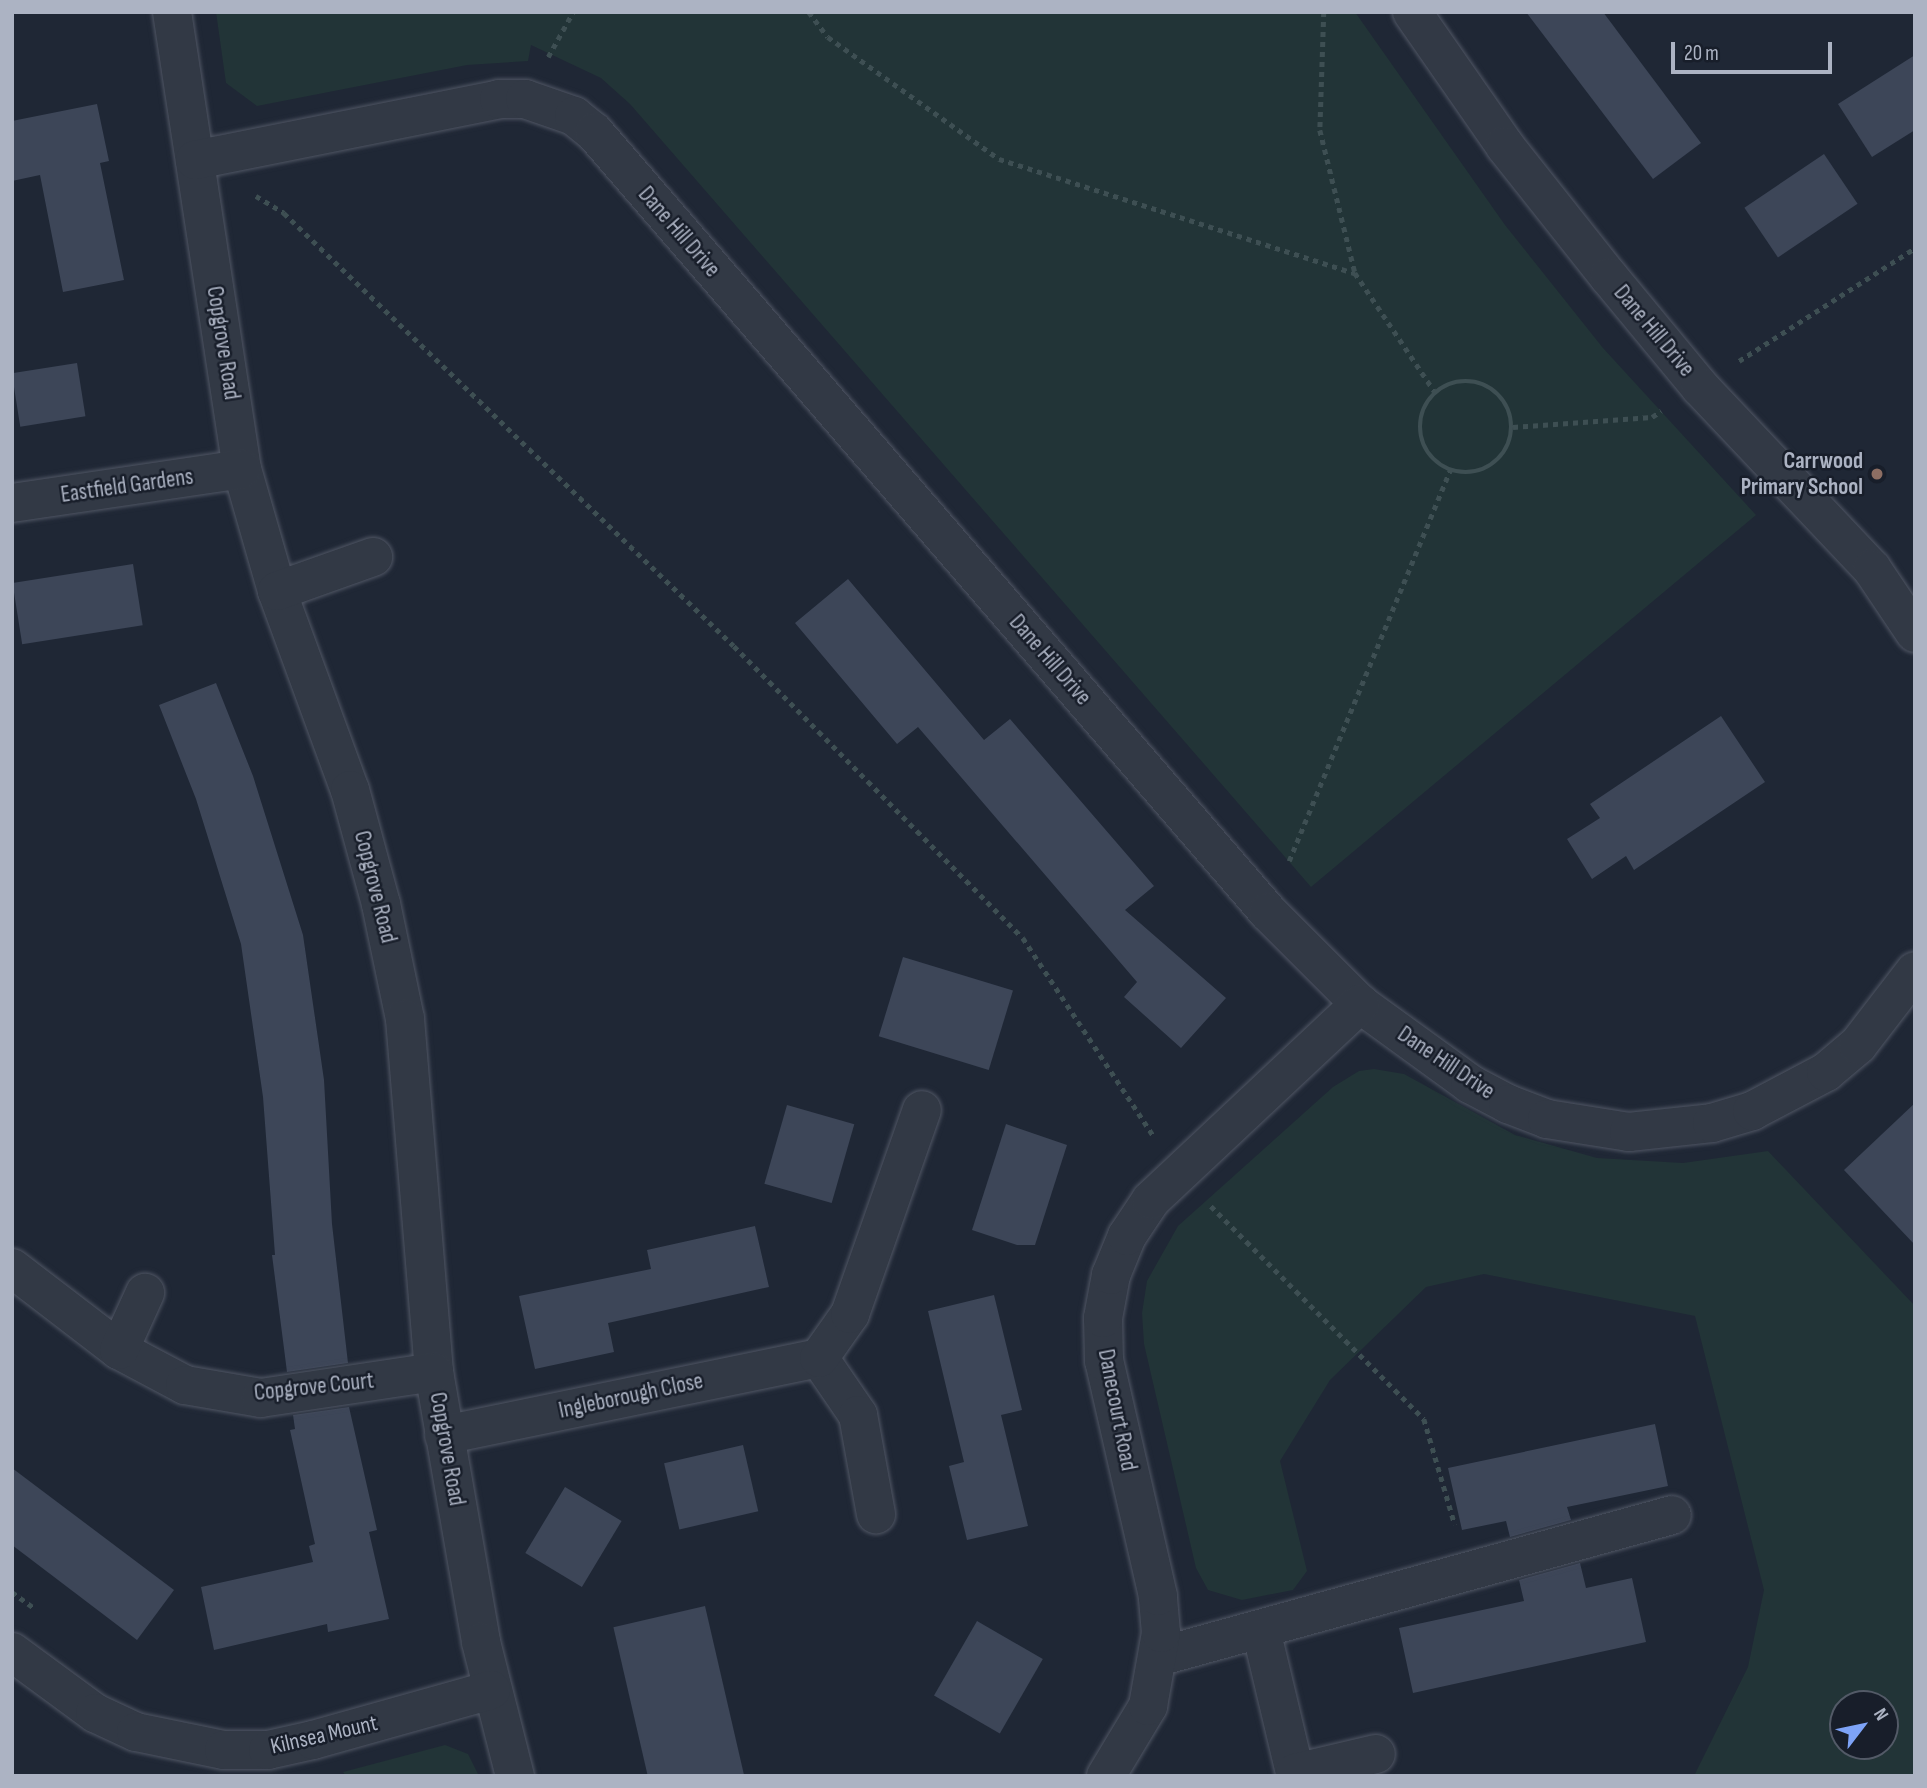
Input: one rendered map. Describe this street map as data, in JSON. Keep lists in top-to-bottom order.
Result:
{
  "streets": {
    "street": [
      "Dane Hill Drive",
      "Copgrove Road",
      "Eastfield Gardens",
      "Copgrove Court",
      "Ingleborough Close",
      "Danecourt Road",
      "Kilnsea Mount"
    ]
  },
  "crossings": [
    ["Dane Hill Drive", "Copgrove Road"],
    ["Dane Hill Drive", "Danecourt Road"],
    ["Copgrove Road", "Eastfield Gardens"],
    ["Copgrove Road", "Copgrove Court"],
    ["Copgrove Road", "Ingleborough Close"],
    ["Copgrove Road", "Kilnsea Mount"]
  ],
  "places": ["Carrwood Primary School"],
  "scale_bar": "20 m",
  "north": "top right"
}
